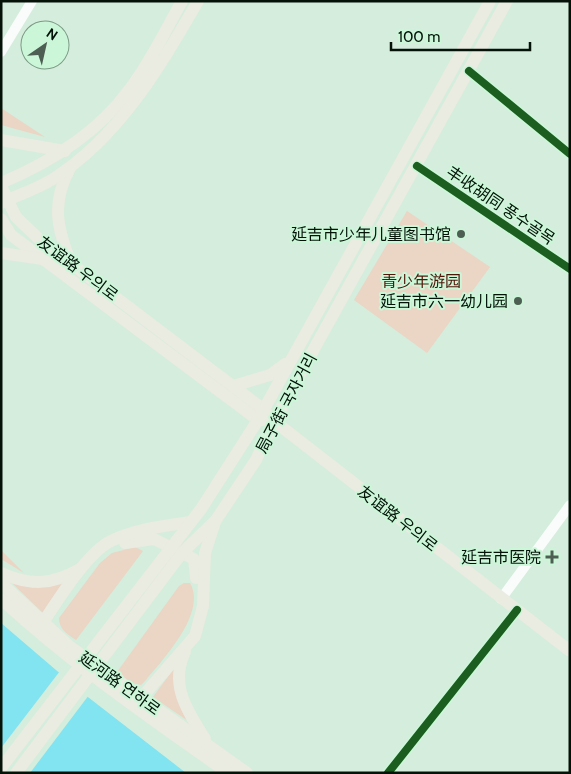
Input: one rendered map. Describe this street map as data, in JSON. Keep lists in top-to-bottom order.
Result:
{
  "streets": {
    "main road": ["友谊路 우의로", "局子街 국자거리", "延河路 연하로"],
    "street": ["丰收胡同 풍수골목"]
  },
  "crossings": [
    ["丰收胡同 풍수골목", "局子街 국자거리"],
    ["友谊路 우의로", "局子街 국자거리"]
  ],
  "parks": ["青少年游园"],
  "places": {
    "other": ["延吉市少年儿童图书馆", "延吉市六一幼儿园"],
    "health": ["延吉市医院"]
  },
  "scale_bar": "100 m",
  "north": "top right"
}
